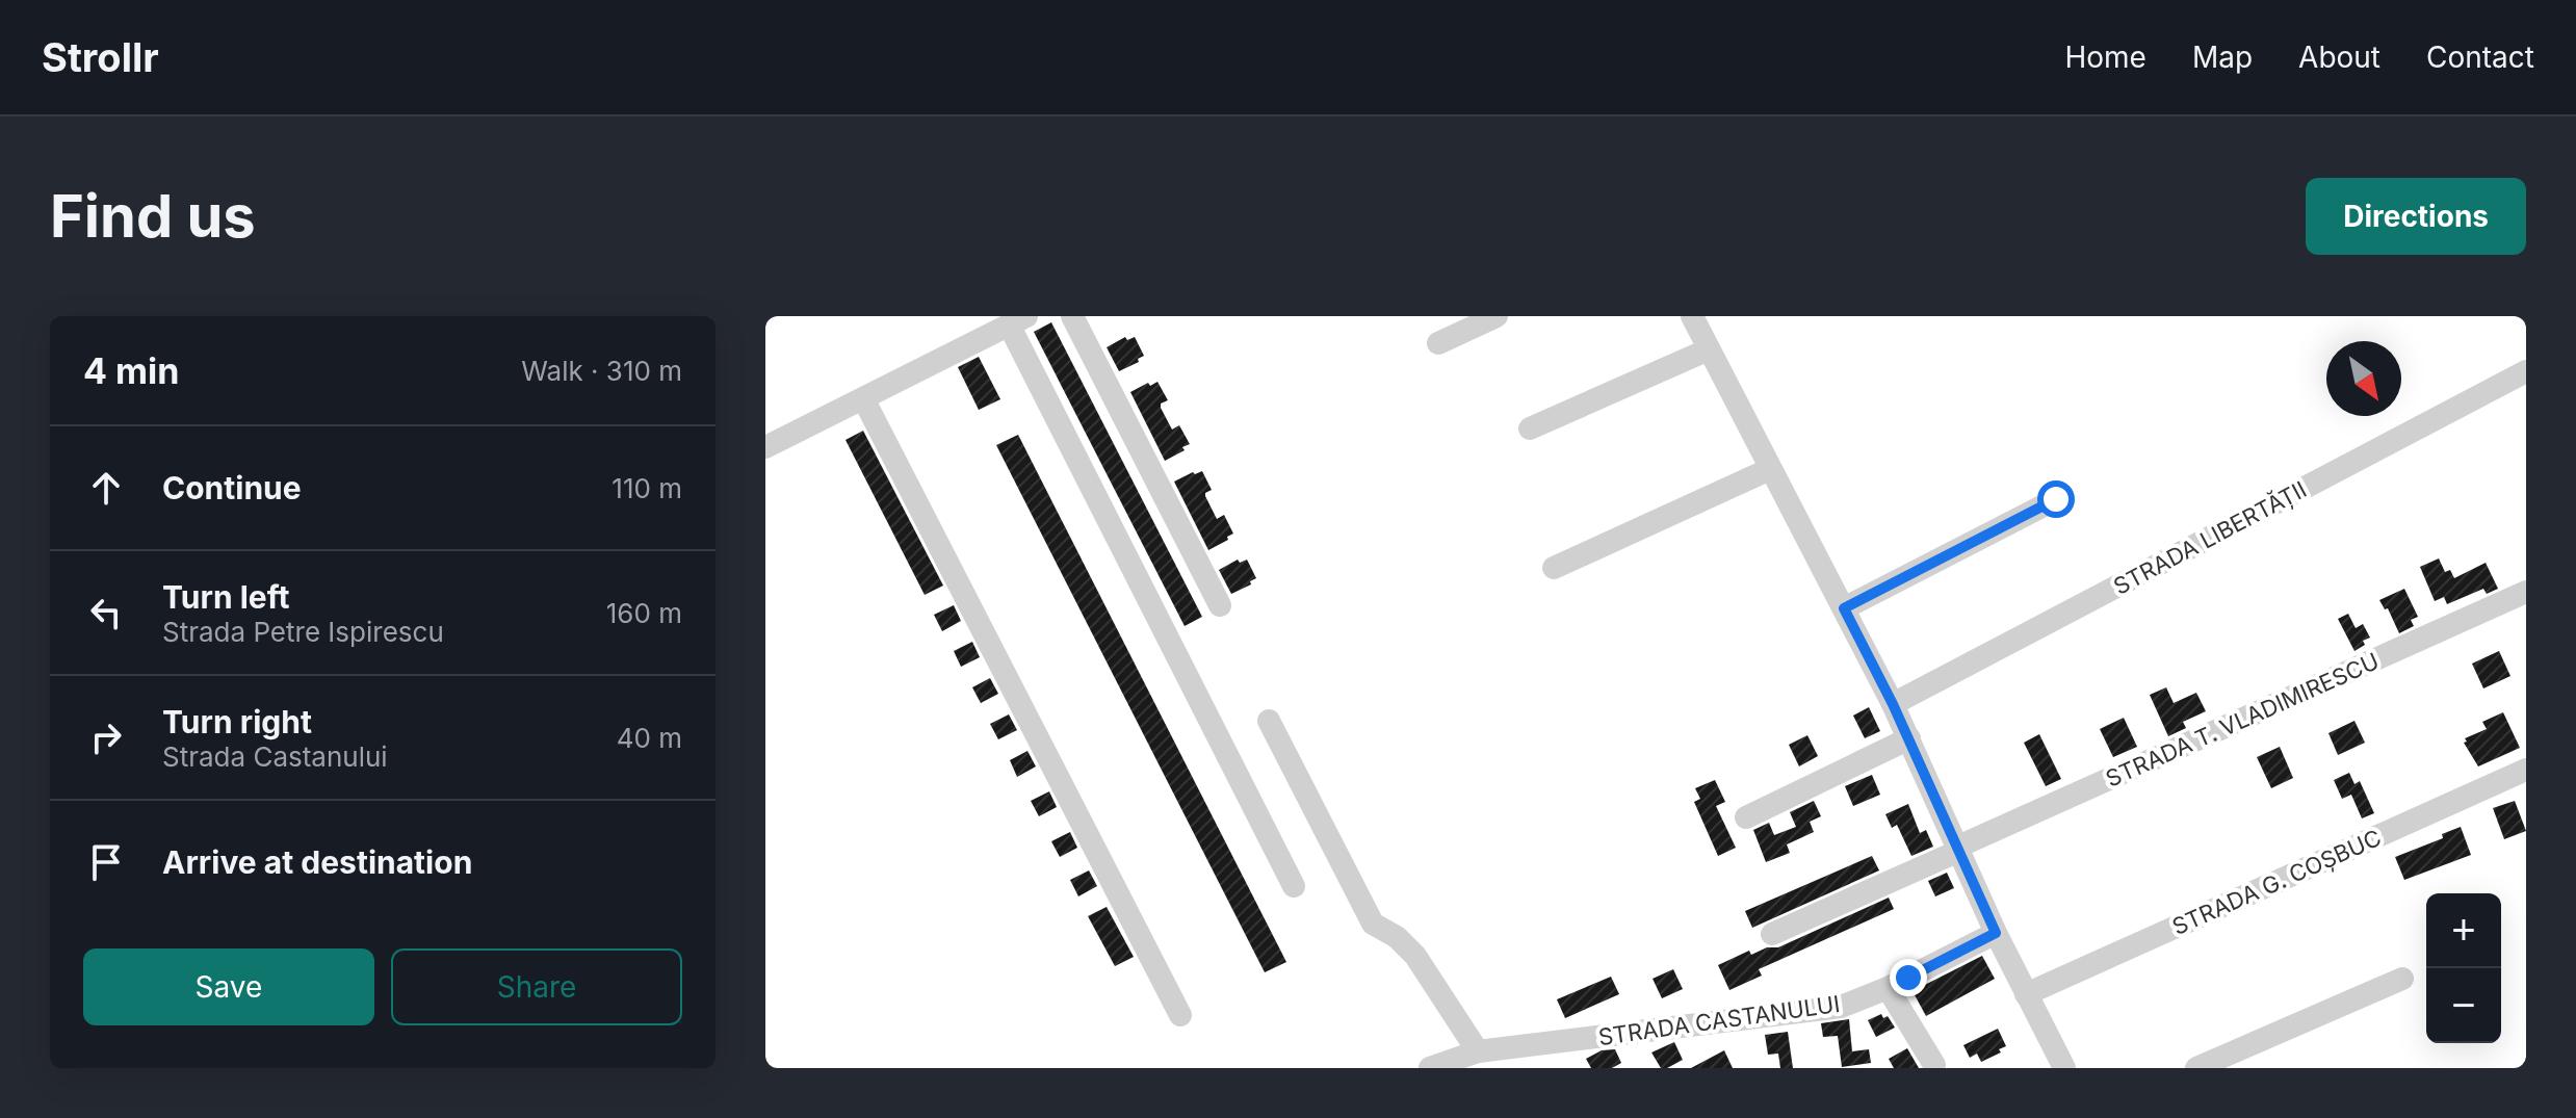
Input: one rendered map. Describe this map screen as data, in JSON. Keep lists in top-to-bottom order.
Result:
{
  "streets": {
    "street": [
      "STRADA LIBERTĂȚII",
      "STRADA T. VLADIMIRESCU",
      "STRADA G. COȘBUC",
      "STRADA CASTANULUI"
    ]
  },
  "north": "bottom right",
  "page": {
    "header": "Strollr",
    "nav": [
      "Home",
      "Map",
      "About",
      "Contact"
    ],
    "buttons": [
      "Directions",
      ["Save", "Share"]
    ],
    "title": "Find us",
    "heading": ["4 min", "Walk · 310 m"],
    "list": [
      ["Continue", "110 m"],
      ["Turn left", "Strada Petre Ispirescu", "160 m"],
      ["Turn right", "Strada Castanului", "40 m"],
      "Arrive at destination"
    ],
    "map_buttons": ["+", "−"]
  }
}
